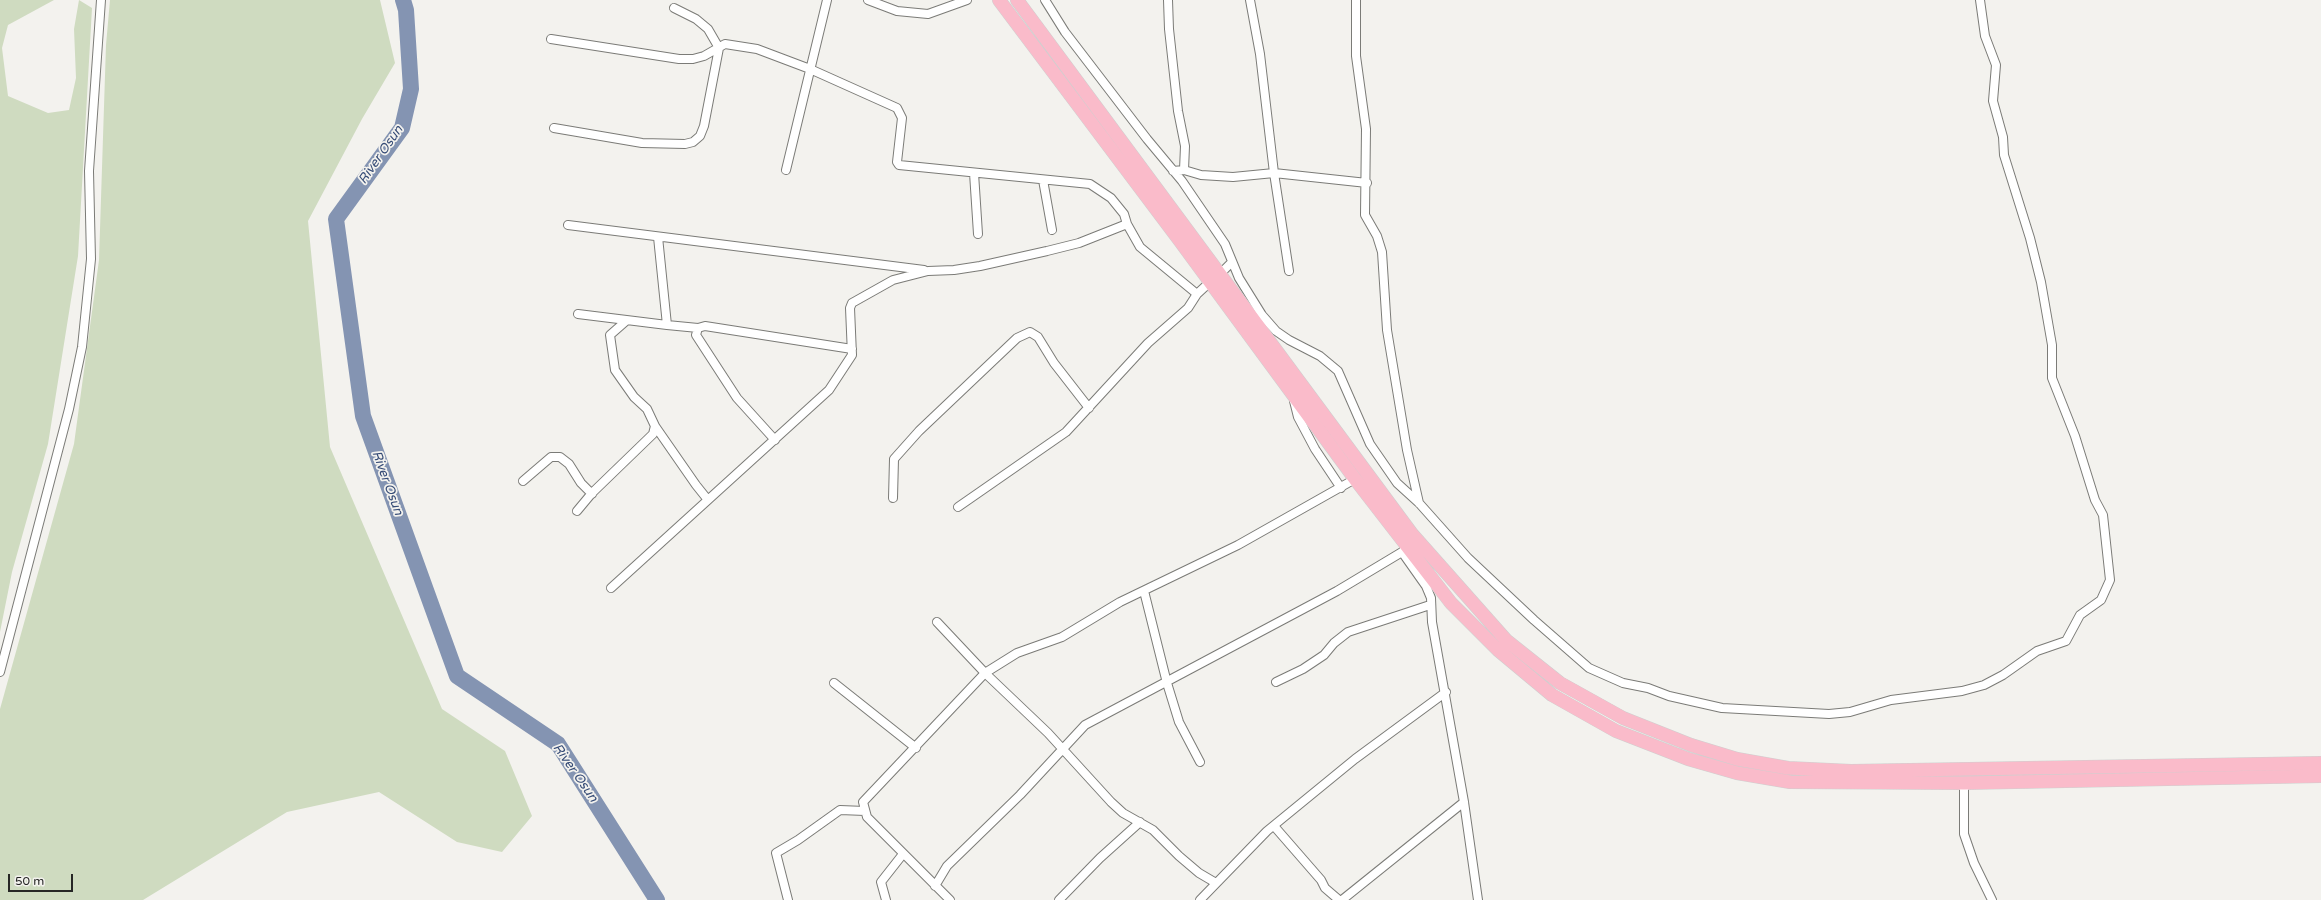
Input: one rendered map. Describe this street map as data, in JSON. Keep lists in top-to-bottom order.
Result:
{
  "water": ["River Osun"],
  "scale_bar": "50 m"
}
